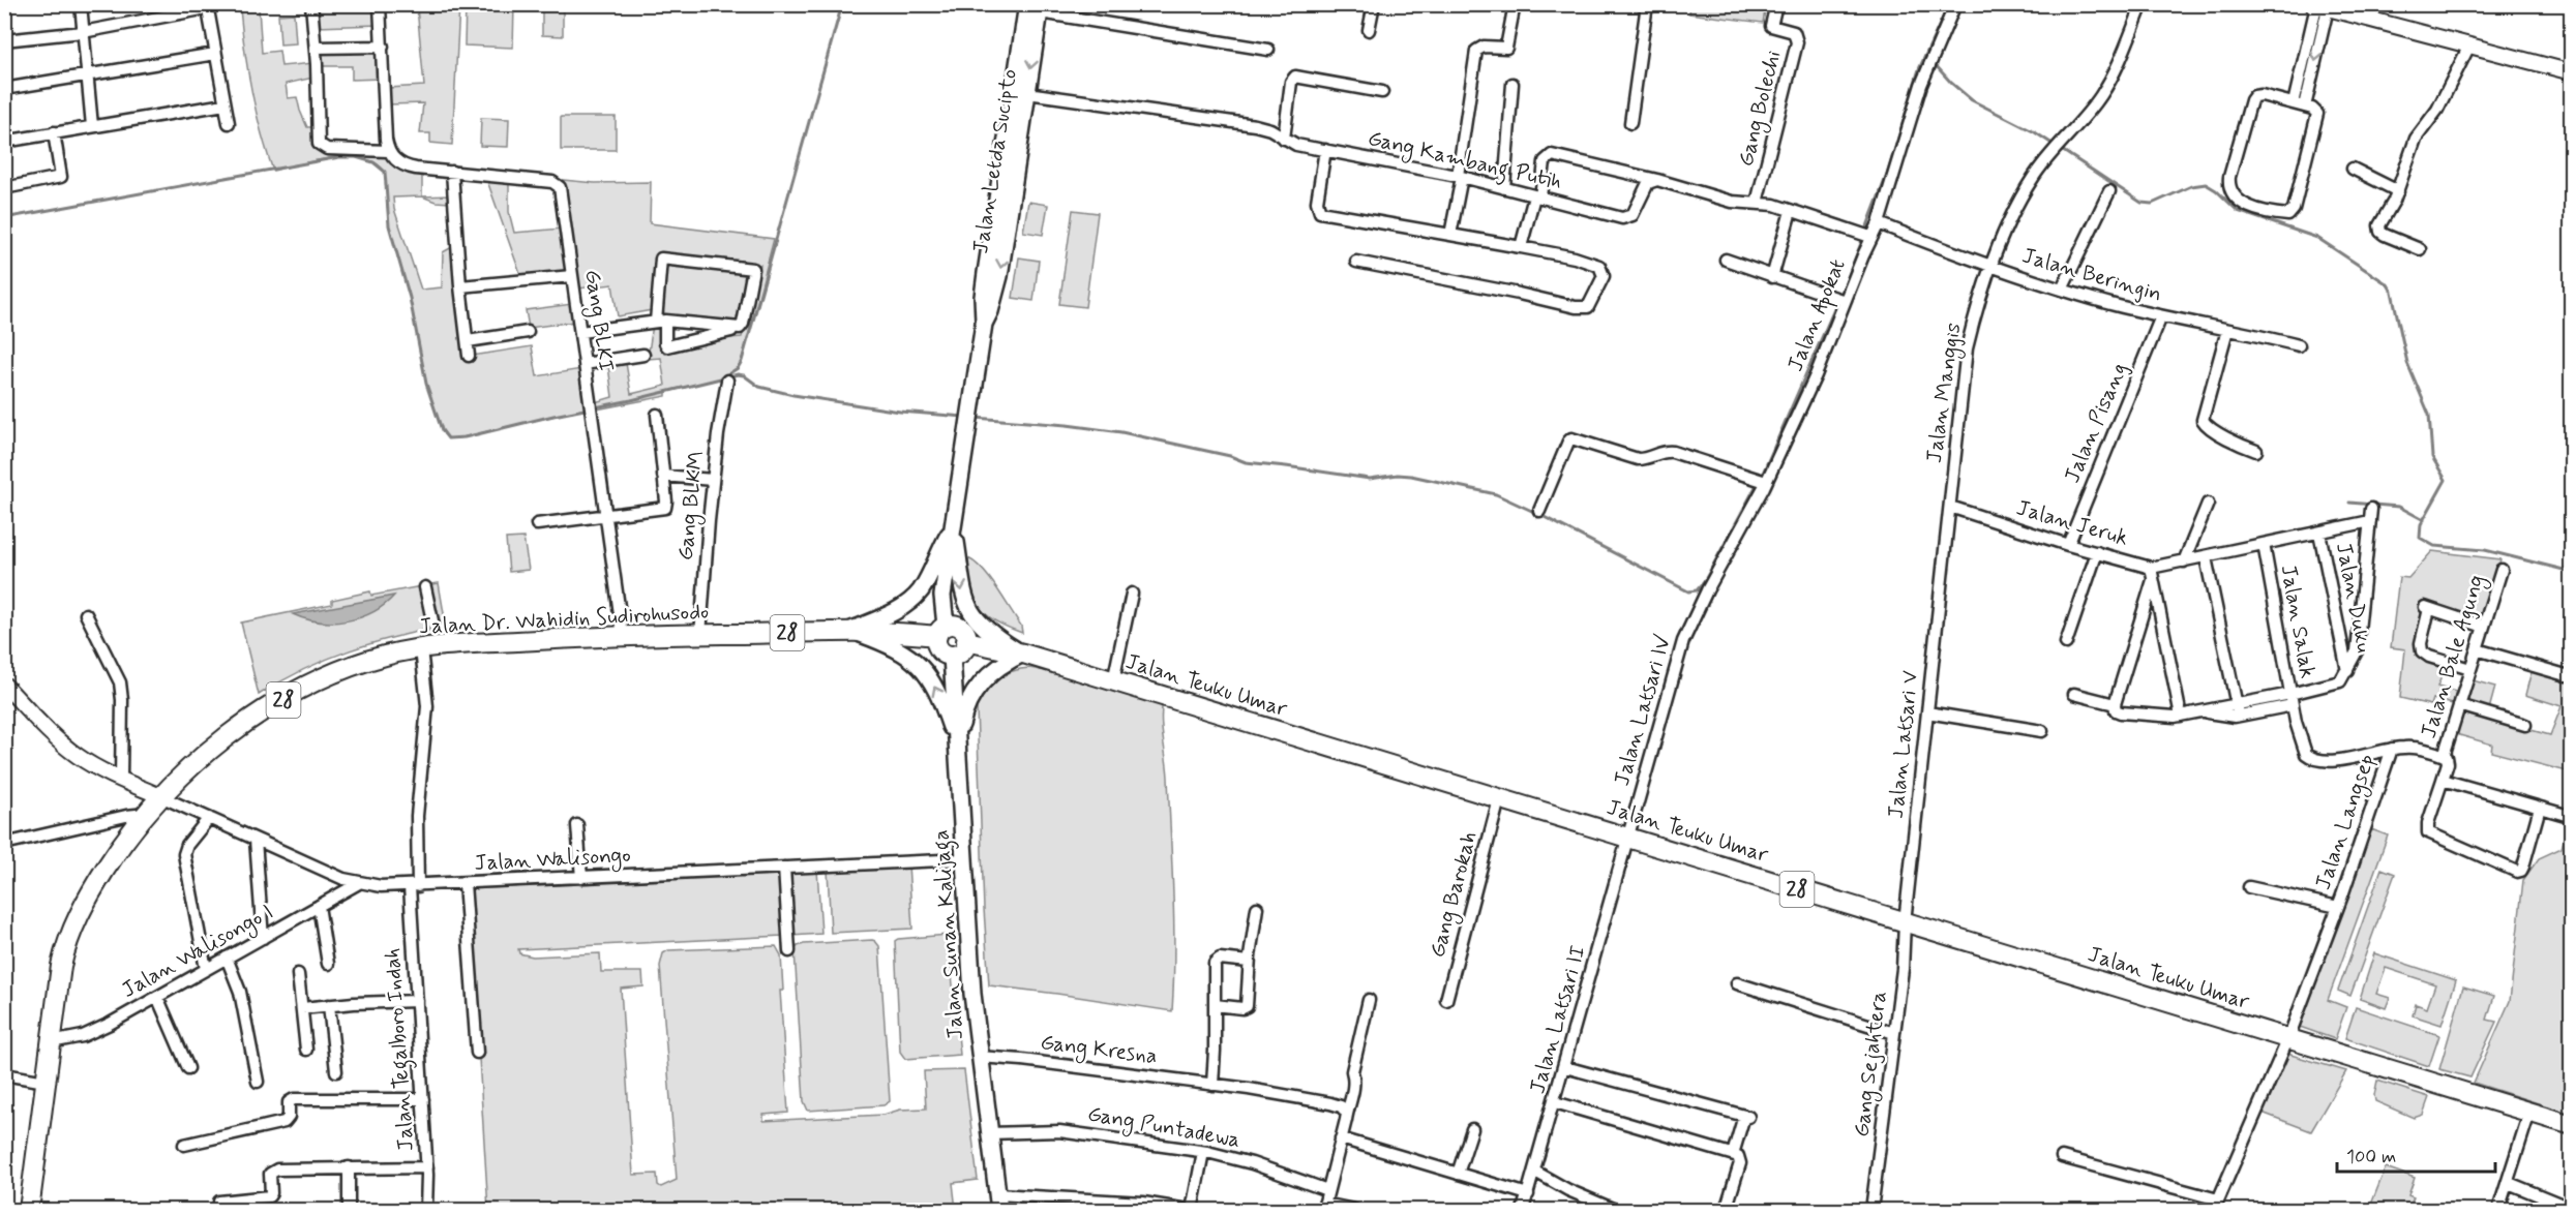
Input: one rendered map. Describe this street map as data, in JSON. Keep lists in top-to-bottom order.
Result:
{
  "streets": {
    "highway": ["Jalan Dr. Wahidin Sudirohusodo", "28", "Jalan Teuku Umar"],
    "main road": ["Jalan Letda Sucipto", "Jalan Sunan Kalijaga"],
    "street": [
      "Gang Bolechi",
      "Gang Kambang Putih",
      "Jalan Beringin",
      "Jalan Apokat",
      "Gang BLKI",
      "Jalan Manggis",
      "Jalan Pisang",
      "Gang BLKM",
      "Jalan Jeruk",
      "Jalan Duku",
      "Jalan Salak",
      "Jalan Bale Agung",
      "Jalan Latsari IV",
      "Jalan Latsari V",
      "Jalan Langsep",
      "Jalan Walisongo",
      "Gang Barokah",
      "Jalan Walisongo I",
      "Jalan Latsari II",
      "Jalan Tegalboro Indah",
      "Gang Kresna",
      "Gang Sejahtera",
      "Gang Puntadewa"
    ]
  },
  "crossings": [
    ["Gang Kambang Putih", "Jalan Letda Sucipto"],
    ["Jalan Letda Sucipto", "Jalan Dr. Wahidin Sudirohusodo"],
    ["Jalan Letda Sucipto", "28"],
    ["Jalan Letda Sucipto", "Jalan Teuku Umar"],
    ["Jalan Letda Sucipto", "Jalan Sunan Kalijaga"],
    ["Jalan Beringin", "Jalan Apokat"],
    ["Jalan Beringin", "Jalan Manggis"],
    ["Jalan Beringin", "Jalan Pisang"],
    ["Jalan Apokat", "Jalan Latsari IV"],
    ["Gang BLKI", "Jalan Dr. Wahidin Sudirohusodo"],
    ["Jalan Manggis", "Jalan Jeruk"],
    ["Jalan Manggis", "Jalan Latsari V"],
    ["Jalan Pisang", "Jalan Jeruk"],
    ["Gang BLKM", "Jalan Dr. Wahidin Sudirohusodo"],
    ["Jalan Jeruk", "Jalan Duku"],
    ["Jalan Jeruk", "Jalan Salak"],
    ["Jalan Dr. Wahidin Sudirohusodo", "28"],
    ["Jalan Dr. Wahidin Sudirohusodo", "Jalan Teuku Umar"],
    ["Jalan Dr. Wahidin Sudirohusodo", "Jalan Walisongo"],
    ["Jalan Dr. Wahidin Sudirohusodo", "Jalan Sunan Kalijaga"],
    ["Jalan Dr. Wahidin Sudirohusodo", "Jalan Walisongo I"],
    ["Jalan Dr. Wahidin Sudirohusodo", "Jalan Tegalboro Indah"],
    ["Jalan Salak", "Jalan Langsep"],
    ["28", "Jalan Teuku Umar"],
    ["28", "Jalan Sunan Kalijaga"],
    ["Jalan Teuku Umar", "Jalan Latsari IV"],
    ["Jalan Teuku Umar", "Jalan Latsari V"],
    ["Jalan Teuku Umar", "Jalan Langsep"],
    ["Jalan Teuku Umar", "Gang Barokah"],
    ["Jalan Teuku Umar", "Jalan Sunan Kalijaga"],
    ["Jalan Teuku Umar", "Jalan Latsari II"],
    ["Jalan Teuku Umar", "Gang Sejahtera"],
    ["Jalan Latsari IV", "Jalan Latsari II"],
    ["Jalan Latsari V", "Gang Sejahtera"],
    ["Jalan Walisongo", "Jalan Sunan Kalijaga"],
    ["Jalan Walisongo", "Jalan Walisongo I"],
    ["Jalan Walisongo", "Jalan Tegalboro Indah"],
    ["Jalan Sunan Kalijaga", "Gang Kresna"],
    ["Jalan Sunan Kalijaga", "Gang Puntadewa"]
  ],
  "scale_bar": "100 m"
}
